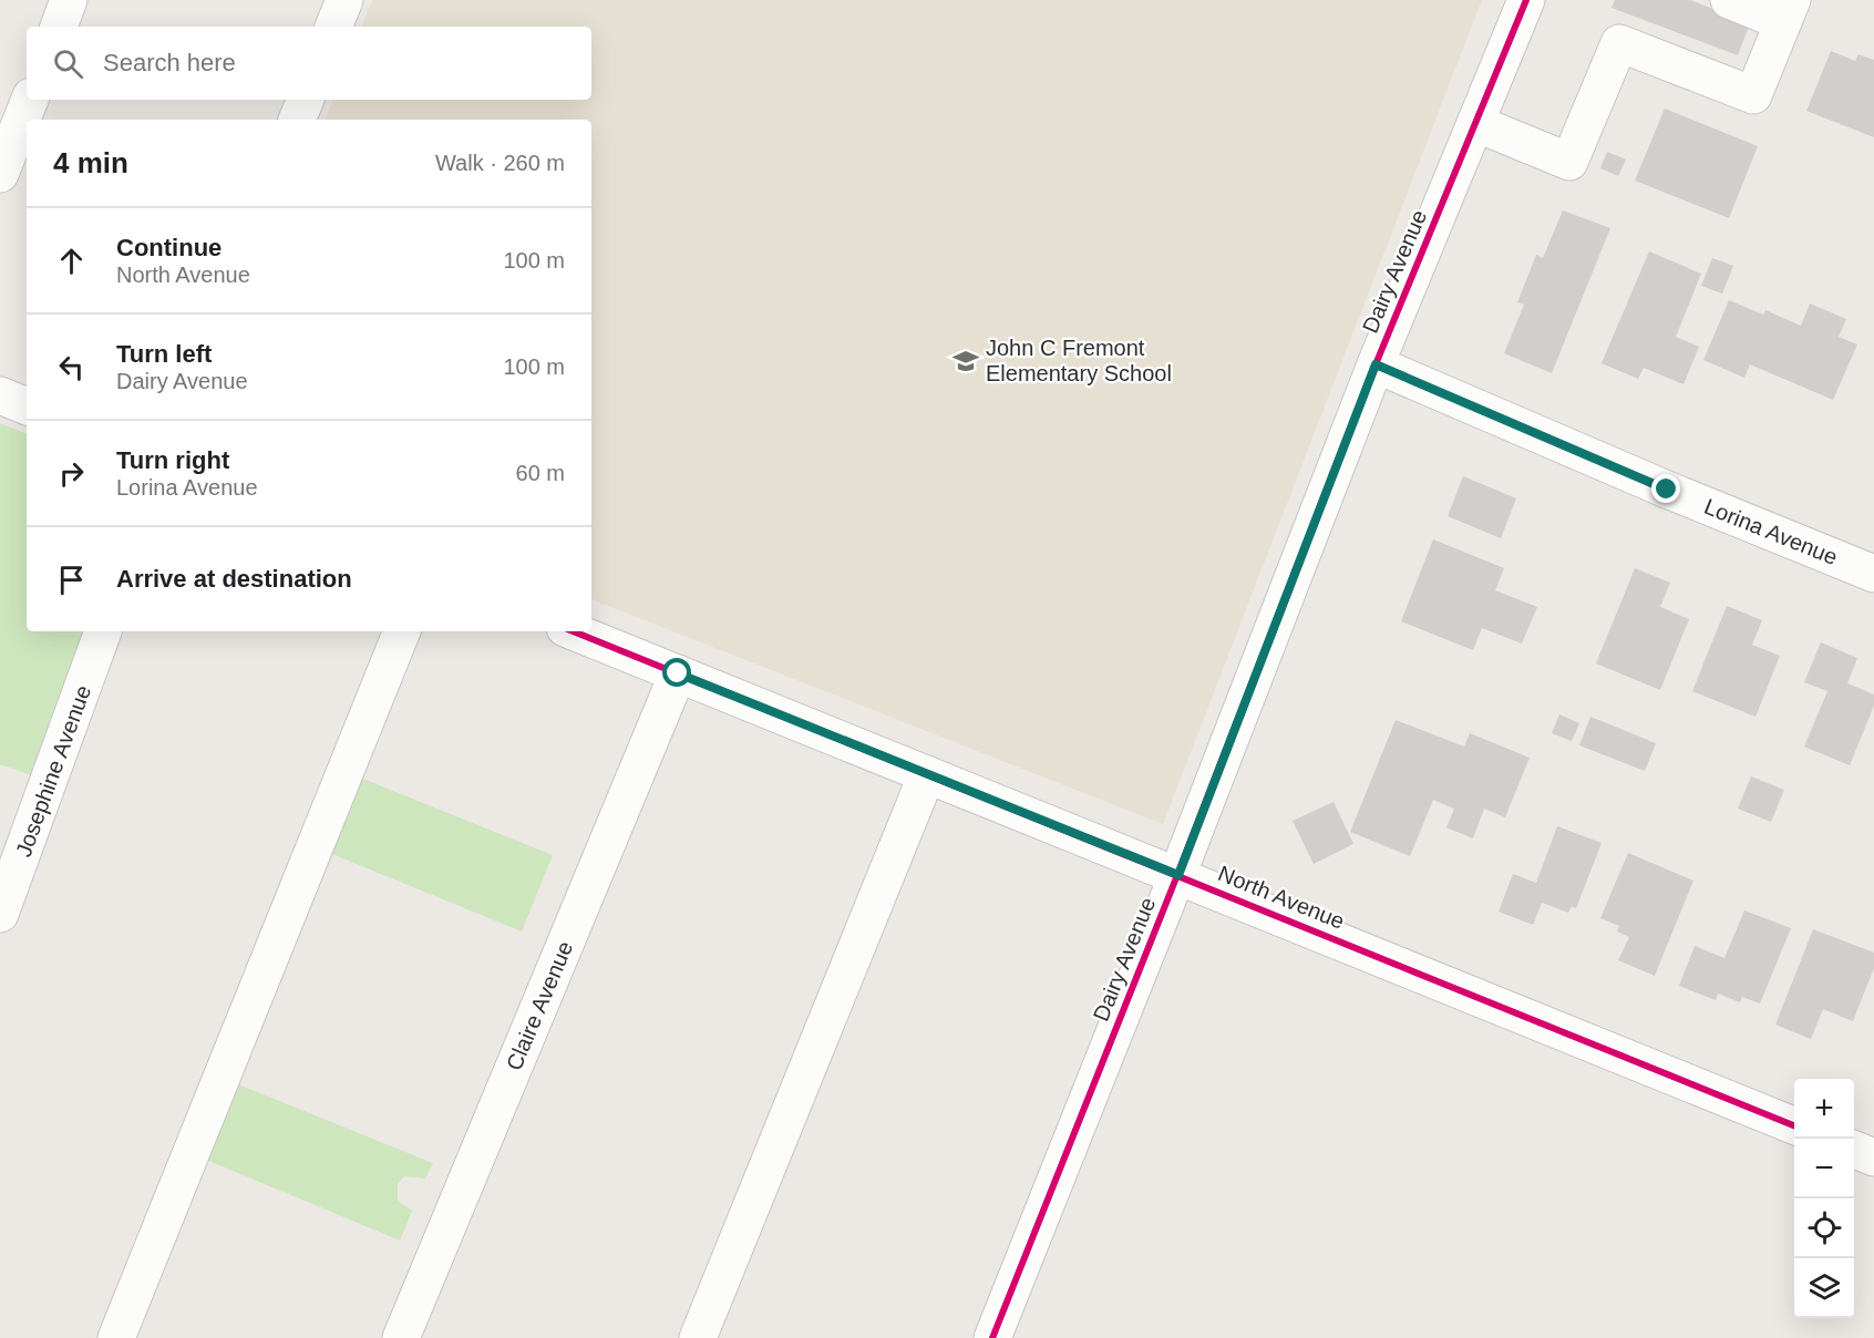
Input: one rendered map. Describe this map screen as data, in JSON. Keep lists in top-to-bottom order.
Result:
{
  "streets": {
    "street": [
      "Dairy Avenue",
      "Lorina Avenue",
      "Josephine Avenue",
      "North Avenue",
      "Claire Avenue"
    ]
  },
  "crossings": [
    ["Dairy Avenue", "Lorina Avenue"],
    ["Dairy Avenue", "North Avenue"],
    ["North Avenue", "Claire Avenue"]
  ],
  "places": {
    "school or university": ["John C Fremont Elementary School"]
  },
  "page": {
    "search": "Search here",
    "heading": ["4 min", "Walk · 260 m"],
    "list": [
      ["Continue", "North Avenue", "100 m"],
      ["Turn left", "Dairy Avenue", "100 m"],
      ["Turn right", "Lorina Avenue", "60 m"],
      "Arrive at destination"
    ],
    "map_buttons": ["+", "−"]
  }
}
